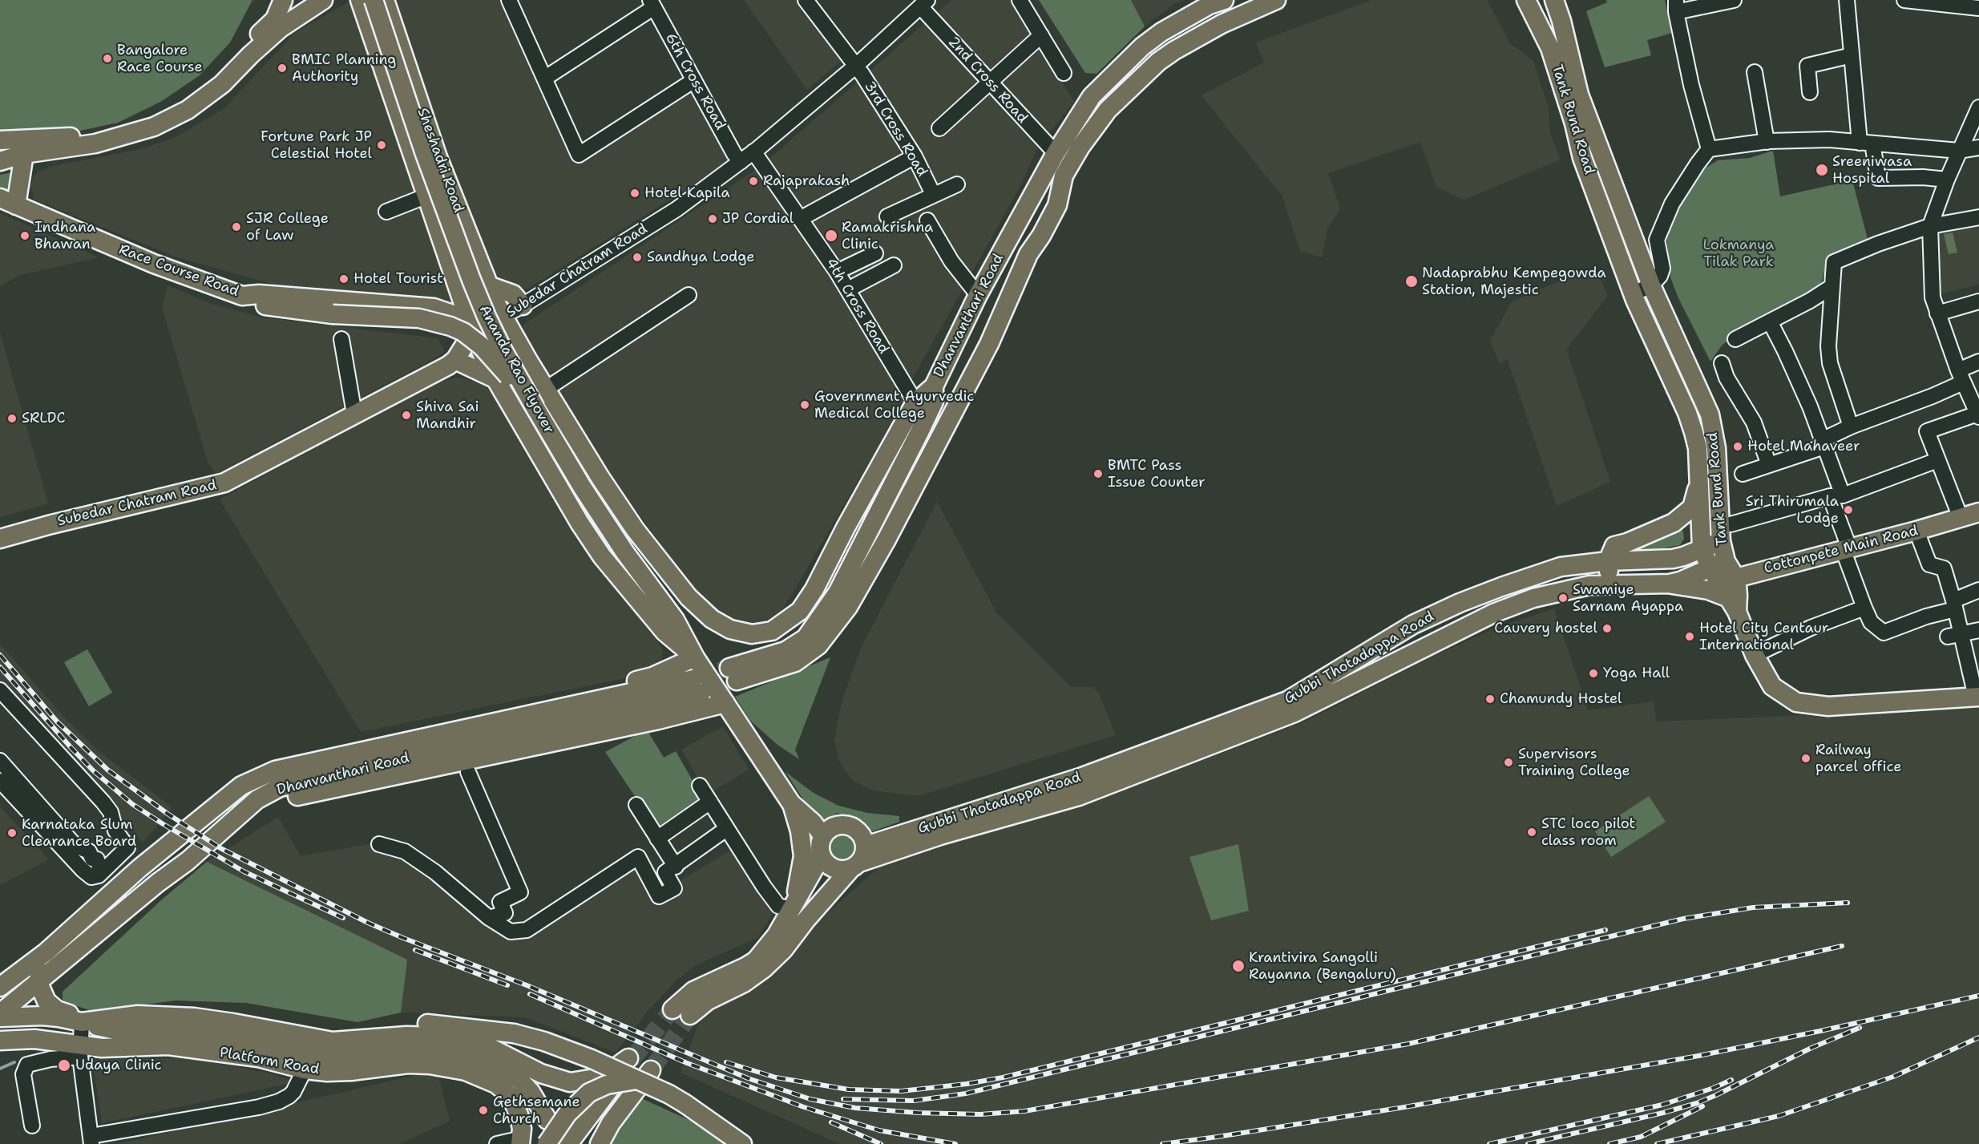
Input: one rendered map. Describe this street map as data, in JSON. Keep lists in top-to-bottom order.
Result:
{
  "streets": {
    "main road": [
      "Tank Bund Road",
      "Sheshadri Road",
      "Race Course Road",
      "Subedar Chatram Road",
      "Dhanvanthari Road",
      "Ananda Rao Flyover",
      "Cottonpete Main Road",
      "Gubbi Thotadappa Road",
      "Platform Road"
    ],
    "street": [
      "2nd Cross Road",
      "6th Cross Road",
      "3rd Cross Road",
      "4th Cross Road"
    ]
  },
  "crossings": [
    ["2nd Cross Road", "Subedar Chatram Road"],
    ["2nd Cross Road", "Dhanvanthari Road"],
    ["6th Cross Road", "Subedar Chatram Road"],
    ["Tank Bund Road", "Gubbi Thotadappa Road"],
    ["3rd Cross Road", "Subedar Chatram Road"],
    ["Sheshadri Road", "Subedar Chatram Road"],
    ["Race Course Road", "Subedar Chatram Road"],
    ["Subedar Chatram Road", "4th Cross Road"],
    ["4th Cross Road", "Dhanvanthari Road"],
    ["Dhanvanthari Road", "Ananda Rao Flyover"]
  ],
  "parks": ["Lokmanya Tilak Park"],
  "places": [
    "Bangalore Race Course",
    "BMIC Planning Authority",
    "Fortune Park JP Celestial Hotel",
    "Sreeniwasa Hospital",
    "Rajaprakash",
    "Hotel Kapila",
    "JP Cordial",
    "SJR College of Law",
    "Indhana Bhawan",
    "Ramakrishna Clinic",
    "Sandhya Lodge",
    "Hotel Tourist",
    "Nadaprabhu Kempegowda Station, Majestic",
    "Government Ayurvedic Medical College",
    "Shiva Sai Mandhir",
    "SRLDC",
    "Hotel Mahaveer",
    "BMTC Pass Issue Counter",
    "Sri Thirumala Lodge",
    "Swamiye Sarnam Ayappa",
    "Cauvery hostel",
    "Hotel City Centaur International",
    "Yoga Hall",
    "Chamundy Hostel",
    "Railway parcel office",
    "Supervisors Training College",
    "STC loco pilot class room",
    "Karnataka Slum Clearance Board",
    "Krantivira Sangolli Rayanna (Bengaluru)",
    "Udaya Clinic",
    "Gethsemane Church"
  ]
}
